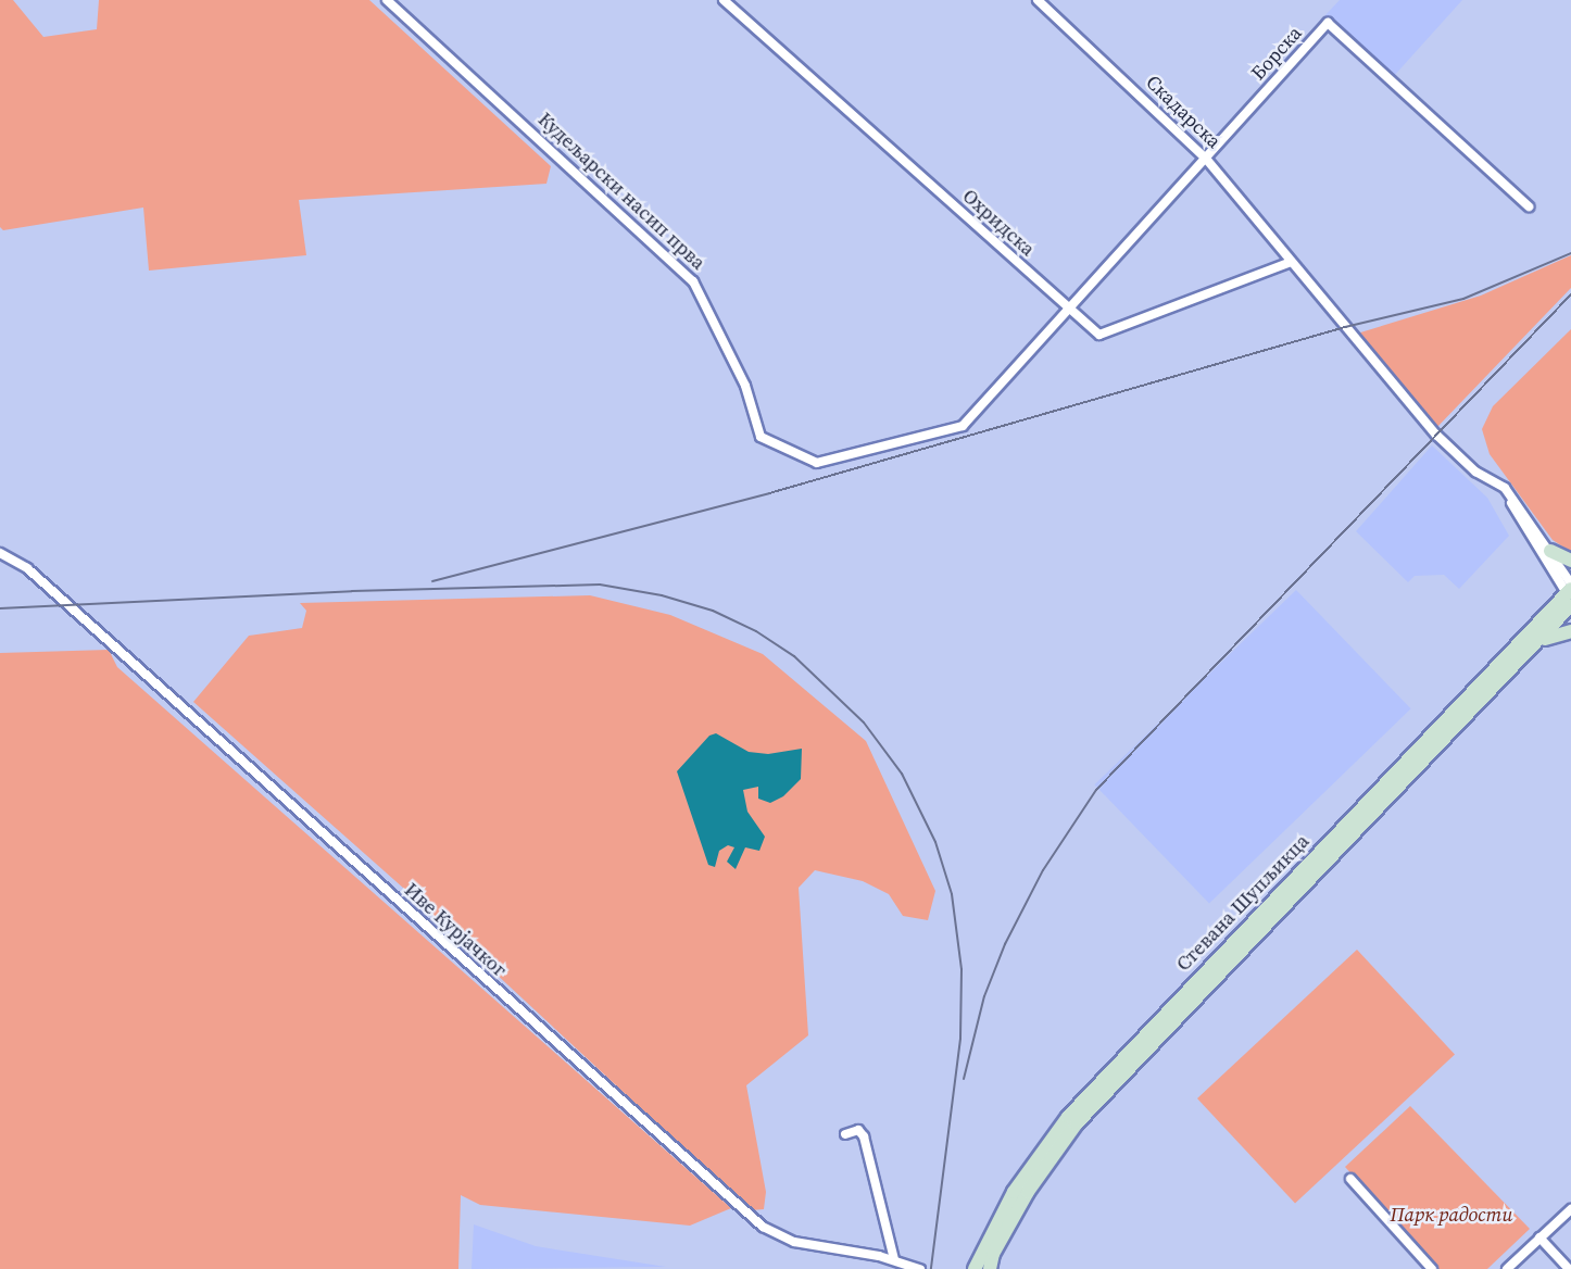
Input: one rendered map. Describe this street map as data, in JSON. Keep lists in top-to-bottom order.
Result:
{
  "streets": {
    "main road": ["Стевана Шупљикца"],
    "street": [
      "Борска",
      "Скадарска",
      "Кудељарски насип прва",
      "Охридска",
      "Иве Курјачког"
    ]
  },
  "crossings": [
    ["Борска", "Скадарска"],
    ["Борска", "Кудељарски насип прва"],
    ["Борска", "Охридска"],
    ["Скадарска", "Охридска"],
    ["Кудељарски насип прва", "Охридска"]
  ],
  "parks": ["Парк радости"]
}
